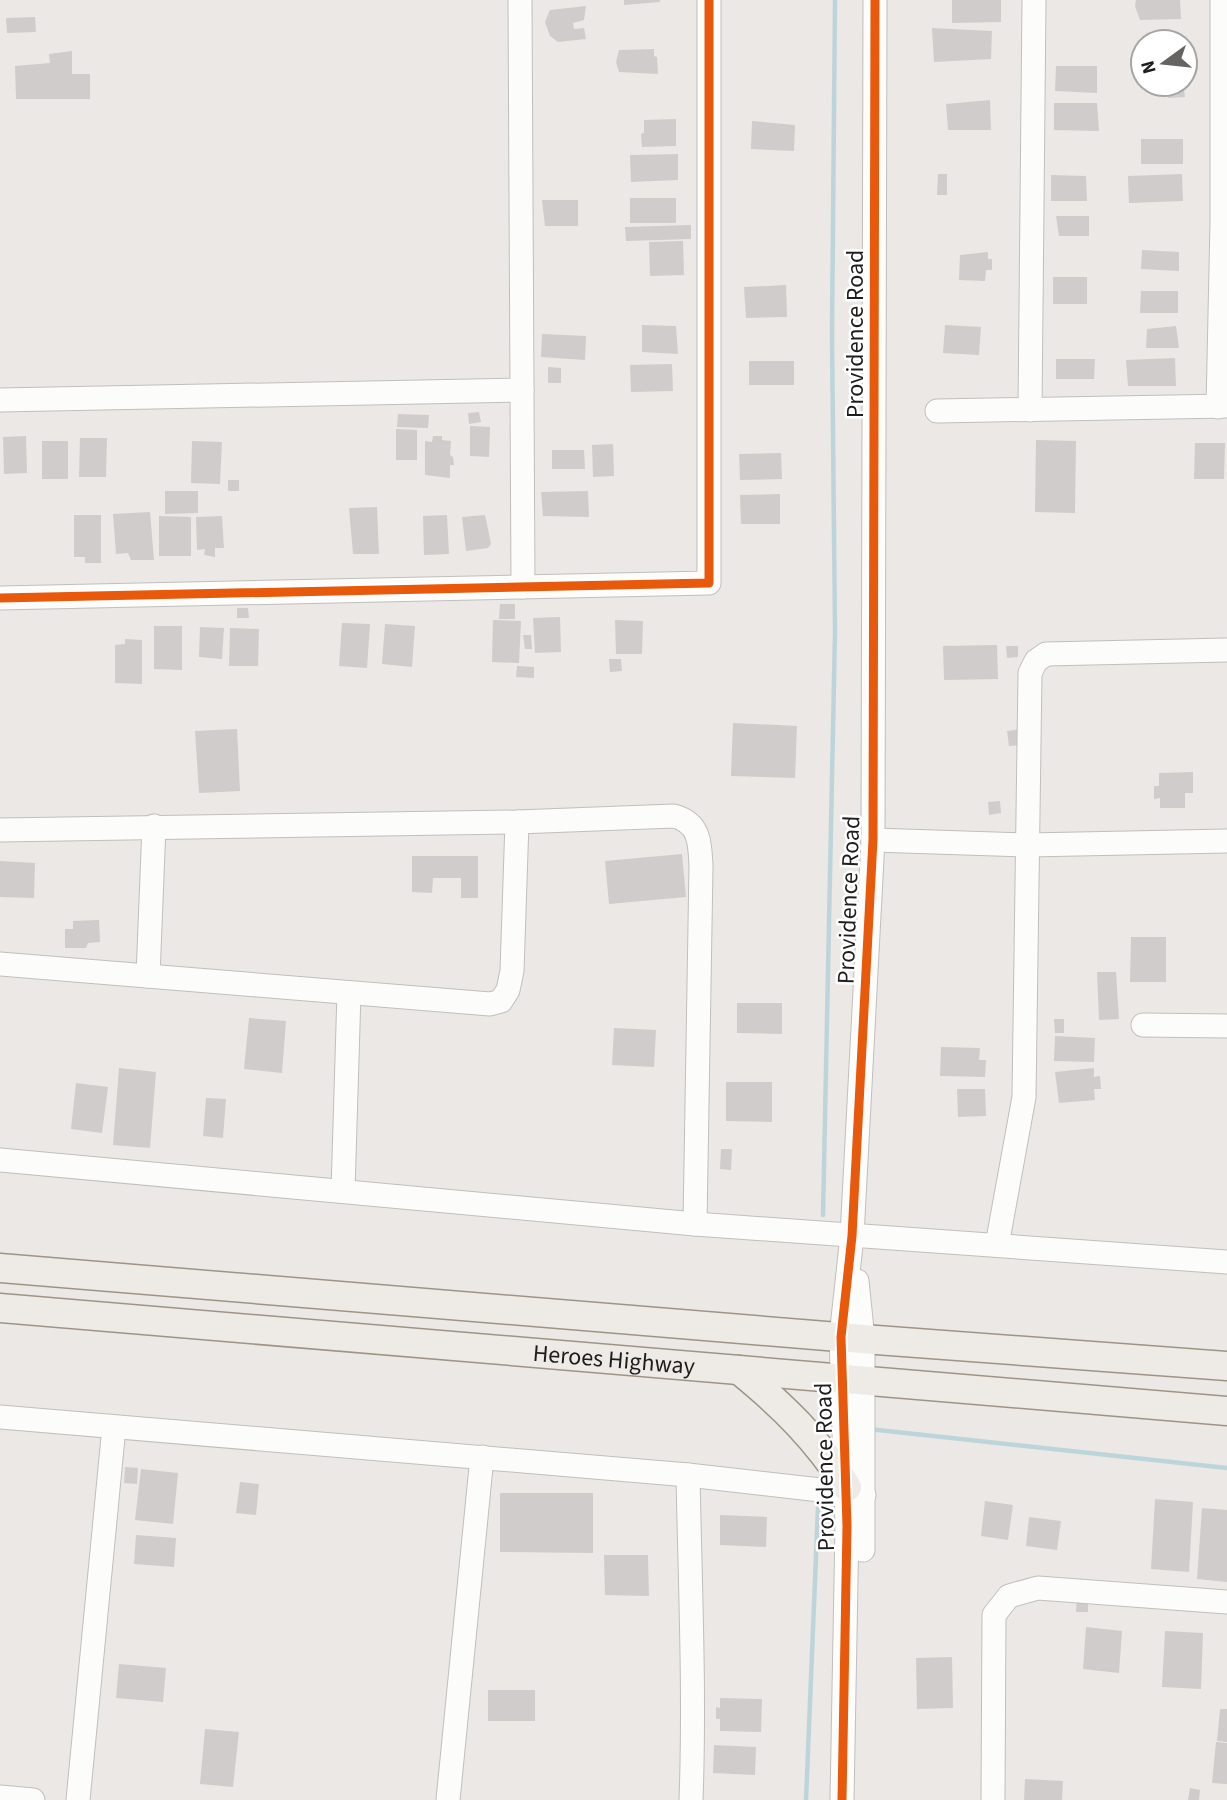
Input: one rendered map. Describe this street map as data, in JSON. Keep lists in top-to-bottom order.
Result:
{
  "streets": {
    "main road": ["Heroes Highway"],
    "street": ["Providence Road"]
  },
  "crossings": [
    ["Providence Road", "Heroes Highway"]
  ],
  "north": "left"
}
